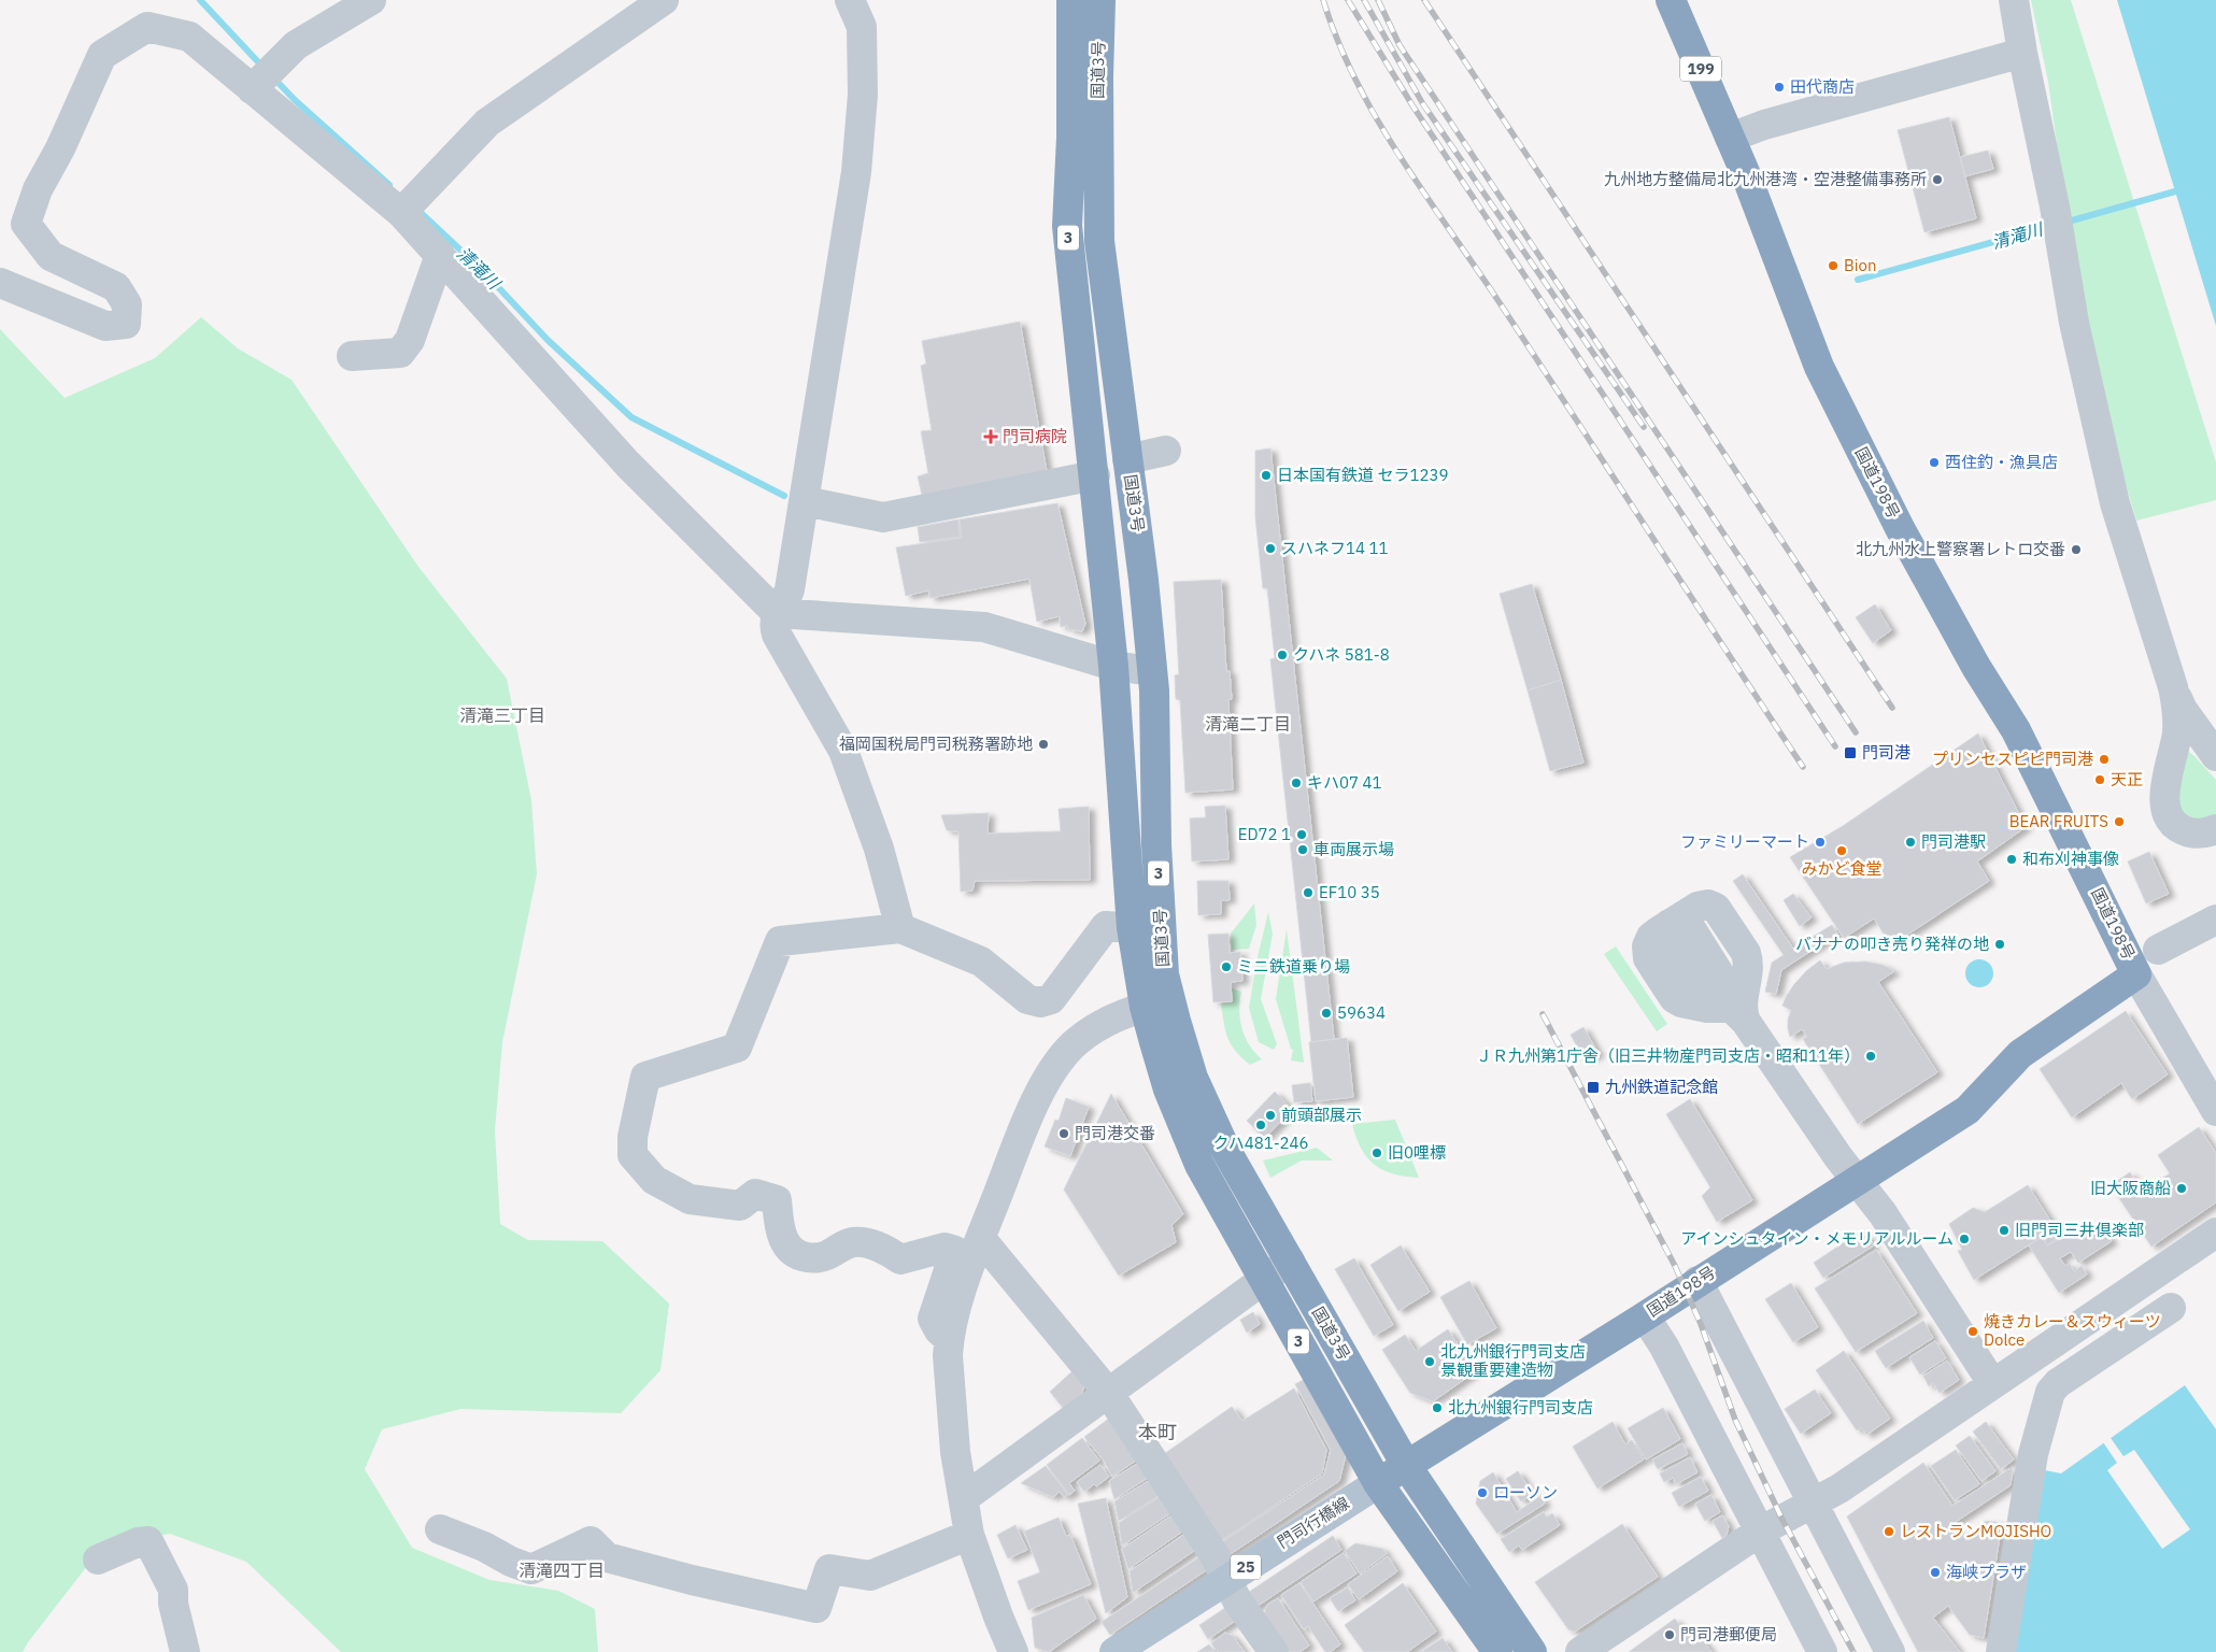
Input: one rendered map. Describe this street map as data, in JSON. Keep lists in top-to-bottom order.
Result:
{
  "streets": {
    "highway": [
      "199",
      "国道3号",
      "3",
      "国道198号"
    ],
    "main road": ["門司行橋線", "25"]
  },
  "crossings": [
    ["199", "国道198号"],
    ["国道3号", "国道198号"],
    ["国道3号", "門司行橋線"],
    ["国道198号", "門司行橋線"]
  ],
  "districts": [
    "清滝三丁目",
    "清滝二丁目",
    "本町",
    "清滝四丁目"
  ],
  "water": ["清滝川"],
  "places": {
    "other": [
      "田代商店",
      "九州地方整備局北九州港湾・空港整備事務所",
      "Bion",
      "西住釣・漁具店",
      "日本国有鉄道 セラ1239",
      "スハネフ14 11",
      "北九州水上警察署レトロ交番",
      "クハネ 581-8",
      "福岡国税局門司税務署跡地",
      "プリンセスピピ門司港",
      "天正",
      "キハ07 41",
      "BEAR FRUITS",
      "ED72 1",
      "ファミリーマート",
      "門司港駅",
      "車両展示場",
      "みかど食堂",
      "和布刈神事像",
      "EF10 35",
      "バナナの叩き売り発祥の地",
      "ミニ鉄道乗り場",
      "59634",
      "ＪＲ九州第1庁舎（旧三井物産門司支店・昭和11年）",
      "前頭部展示",
      "クハ481-246",
      "門司港交番",
      "旧0哩標",
      "旧大阪商船",
      "旧門司三井倶楽部",
      "アインシュタイン・メモリアルルーム",
      "焼きカレー＆スウィーツ Dolce",
      "北九州銀行門司支店 景観重要建造物",
      "北九州銀行門司支店",
      "ローソン",
      "レストランMOJISHO",
      "海峡プラザ",
      "門司港郵便局"
    ],
    "health": ["門司病院"],
    "transit": ["門司港", "九州鉄道記念館"]
  }
}
